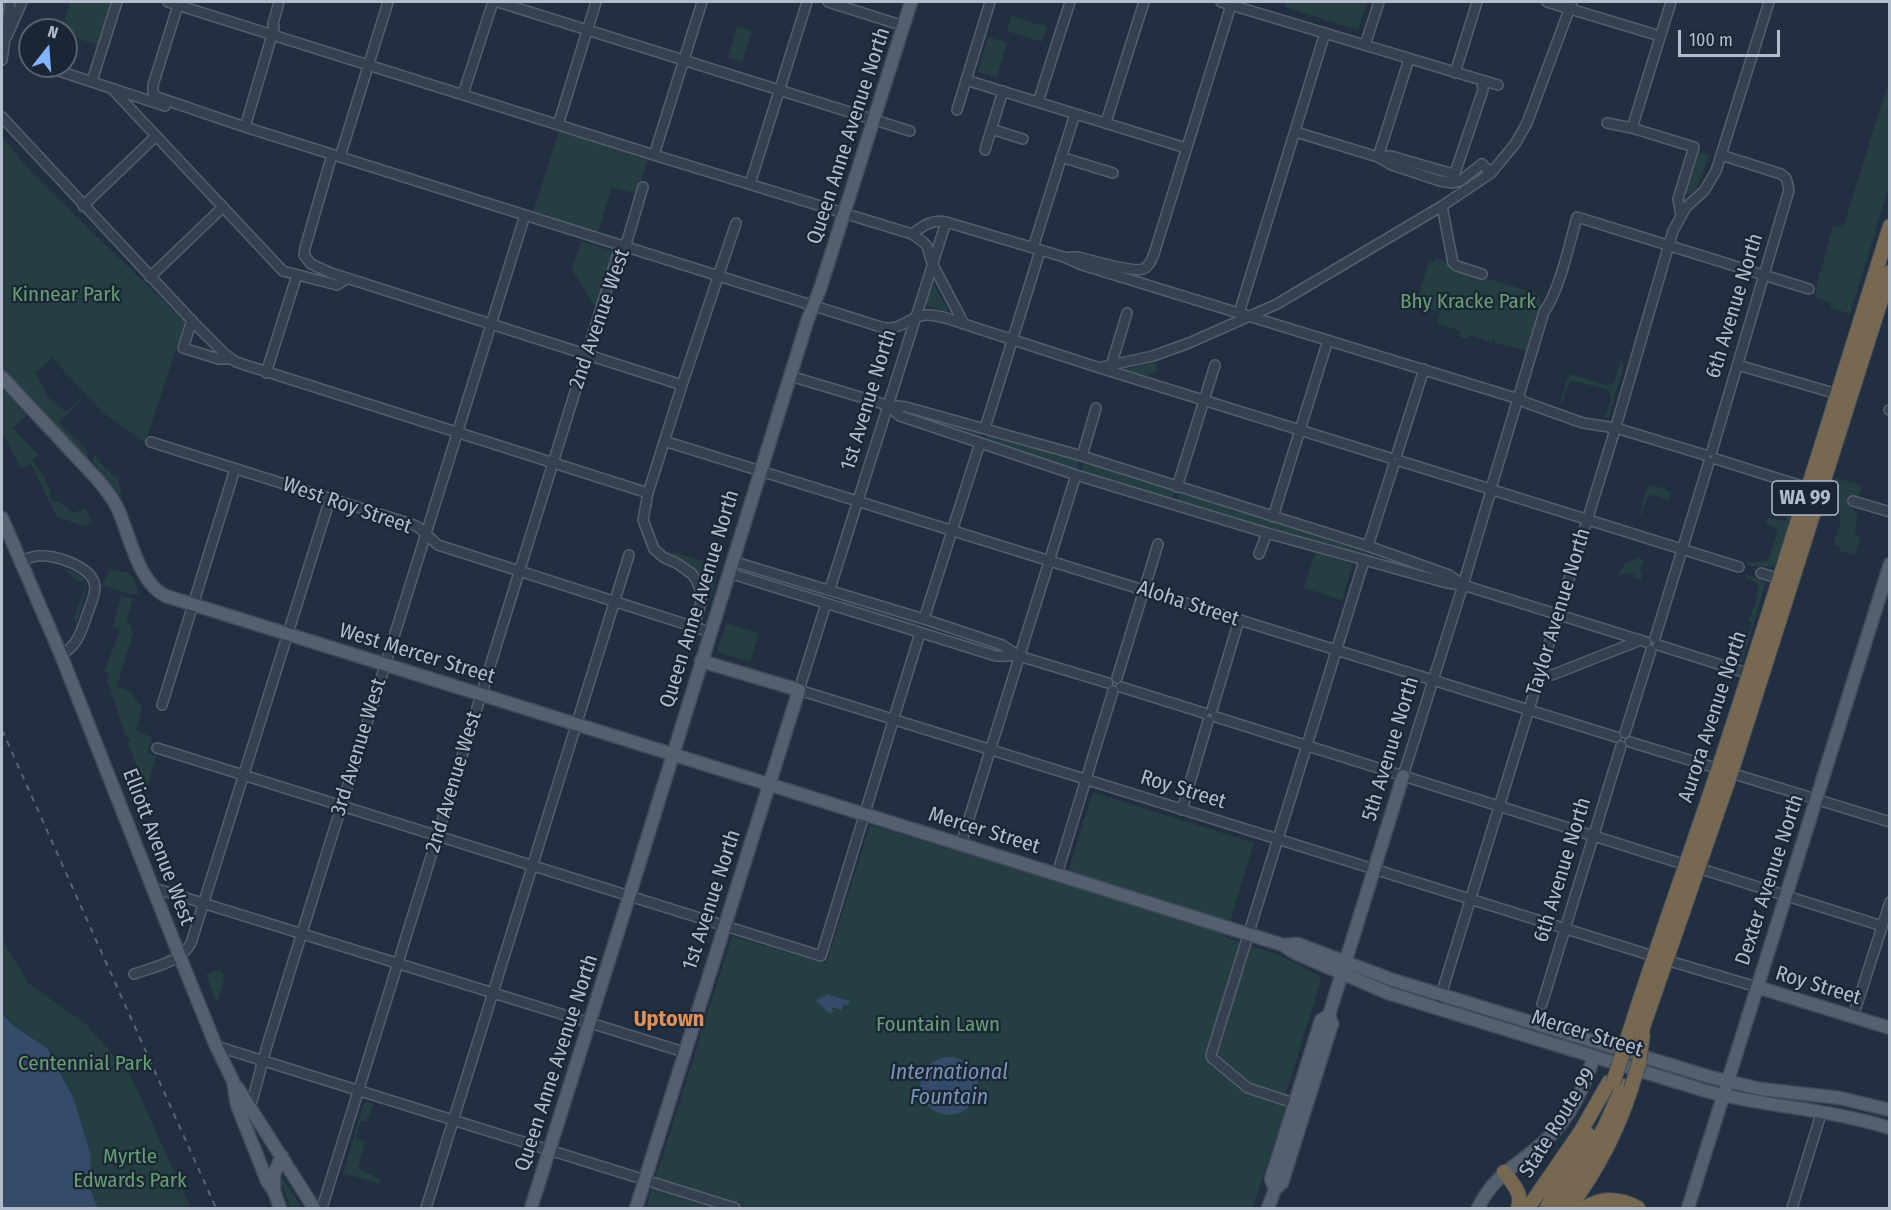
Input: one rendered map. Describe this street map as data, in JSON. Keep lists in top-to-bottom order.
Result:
{
  "streets": {
    "highway": ["WA 99", "Aurora Avenue North", "State Route 99"],
    "main road": [
      "Queen Anne Avenue North",
      "1st Avenue North",
      "West Mercer Street",
      "5th Avenue North",
      "Roy Street",
      "Mercer Street",
      "Elliott Avenue West",
      "Dexter Avenue North"
    ],
    "street": [
      "6th Avenue North",
      "2nd Avenue West",
      "West Roy Street",
      "Aloha Street",
      "Taylor Avenue North",
      "3rd Avenue West"
    ]
  },
  "crossings": [
    ["Queen Anne Avenue North", "West Roy Street"],
    ["Queen Anne Avenue North", "Aloha Street"],
    ["Queen Anne Avenue North", "West Mercer Street"],
    ["Queen Anne Avenue North", "Roy Street"],
    ["Queen Anne Avenue North", "Mercer Street"],
    ["6th Avenue North", "Aloha Street"],
    ["6th Avenue North", "Taylor Avenue North"],
    ["6th Avenue North", "Roy Street"],
    ["2nd Avenue West", "West Roy Street"],
    ["2nd Avenue West", "West Mercer Street"],
    ["1st Avenue North", "Aloha Street"],
    ["1st Avenue North", "Roy Street"],
    ["1st Avenue North", "Mercer Street"],
    ["West Roy Street", "3rd Avenue West"],
    ["Aloha Street", "Taylor Avenue North"],
    ["Aloha Street", "Aurora Avenue North"],
    ["Aloha Street", "5th Avenue North"],
    ["Aloha Street", "Dexter Avenue North"],
    ["Taylor Avenue North", "5th Avenue North"],
    ["Taylor Avenue North", "Roy Street"],
    ["Taylor Avenue North", "Mercer Street"],
    ["West Mercer Street", "3rd Avenue West"],
    ["West Mercer Street", "Mercer Street"],
    ["Aurora Avenue North", "Roy Street"],
    ["Aurora Avenue North", "State Route 99"],
    ["5th Avenue North", "Roy Street"],
    ["5th Avenue North", "Mercer Street"],
    ["Roy Street", "Dexter Avenue North"],
    ["Mercer Street", "Dexter Avenue North"]
  ],
  "districts": ["Uptown"],
  "water": ["International Fountain"],
  "parks": [
    "Kinnear Park",
    "Bhy Kracke Park",
    "Fountain Lawn",
    "Centennial Park",
    "Myrtle Edwards Park"
  ],
  "scale_bar": "100 m",
  "north": "top"
}
